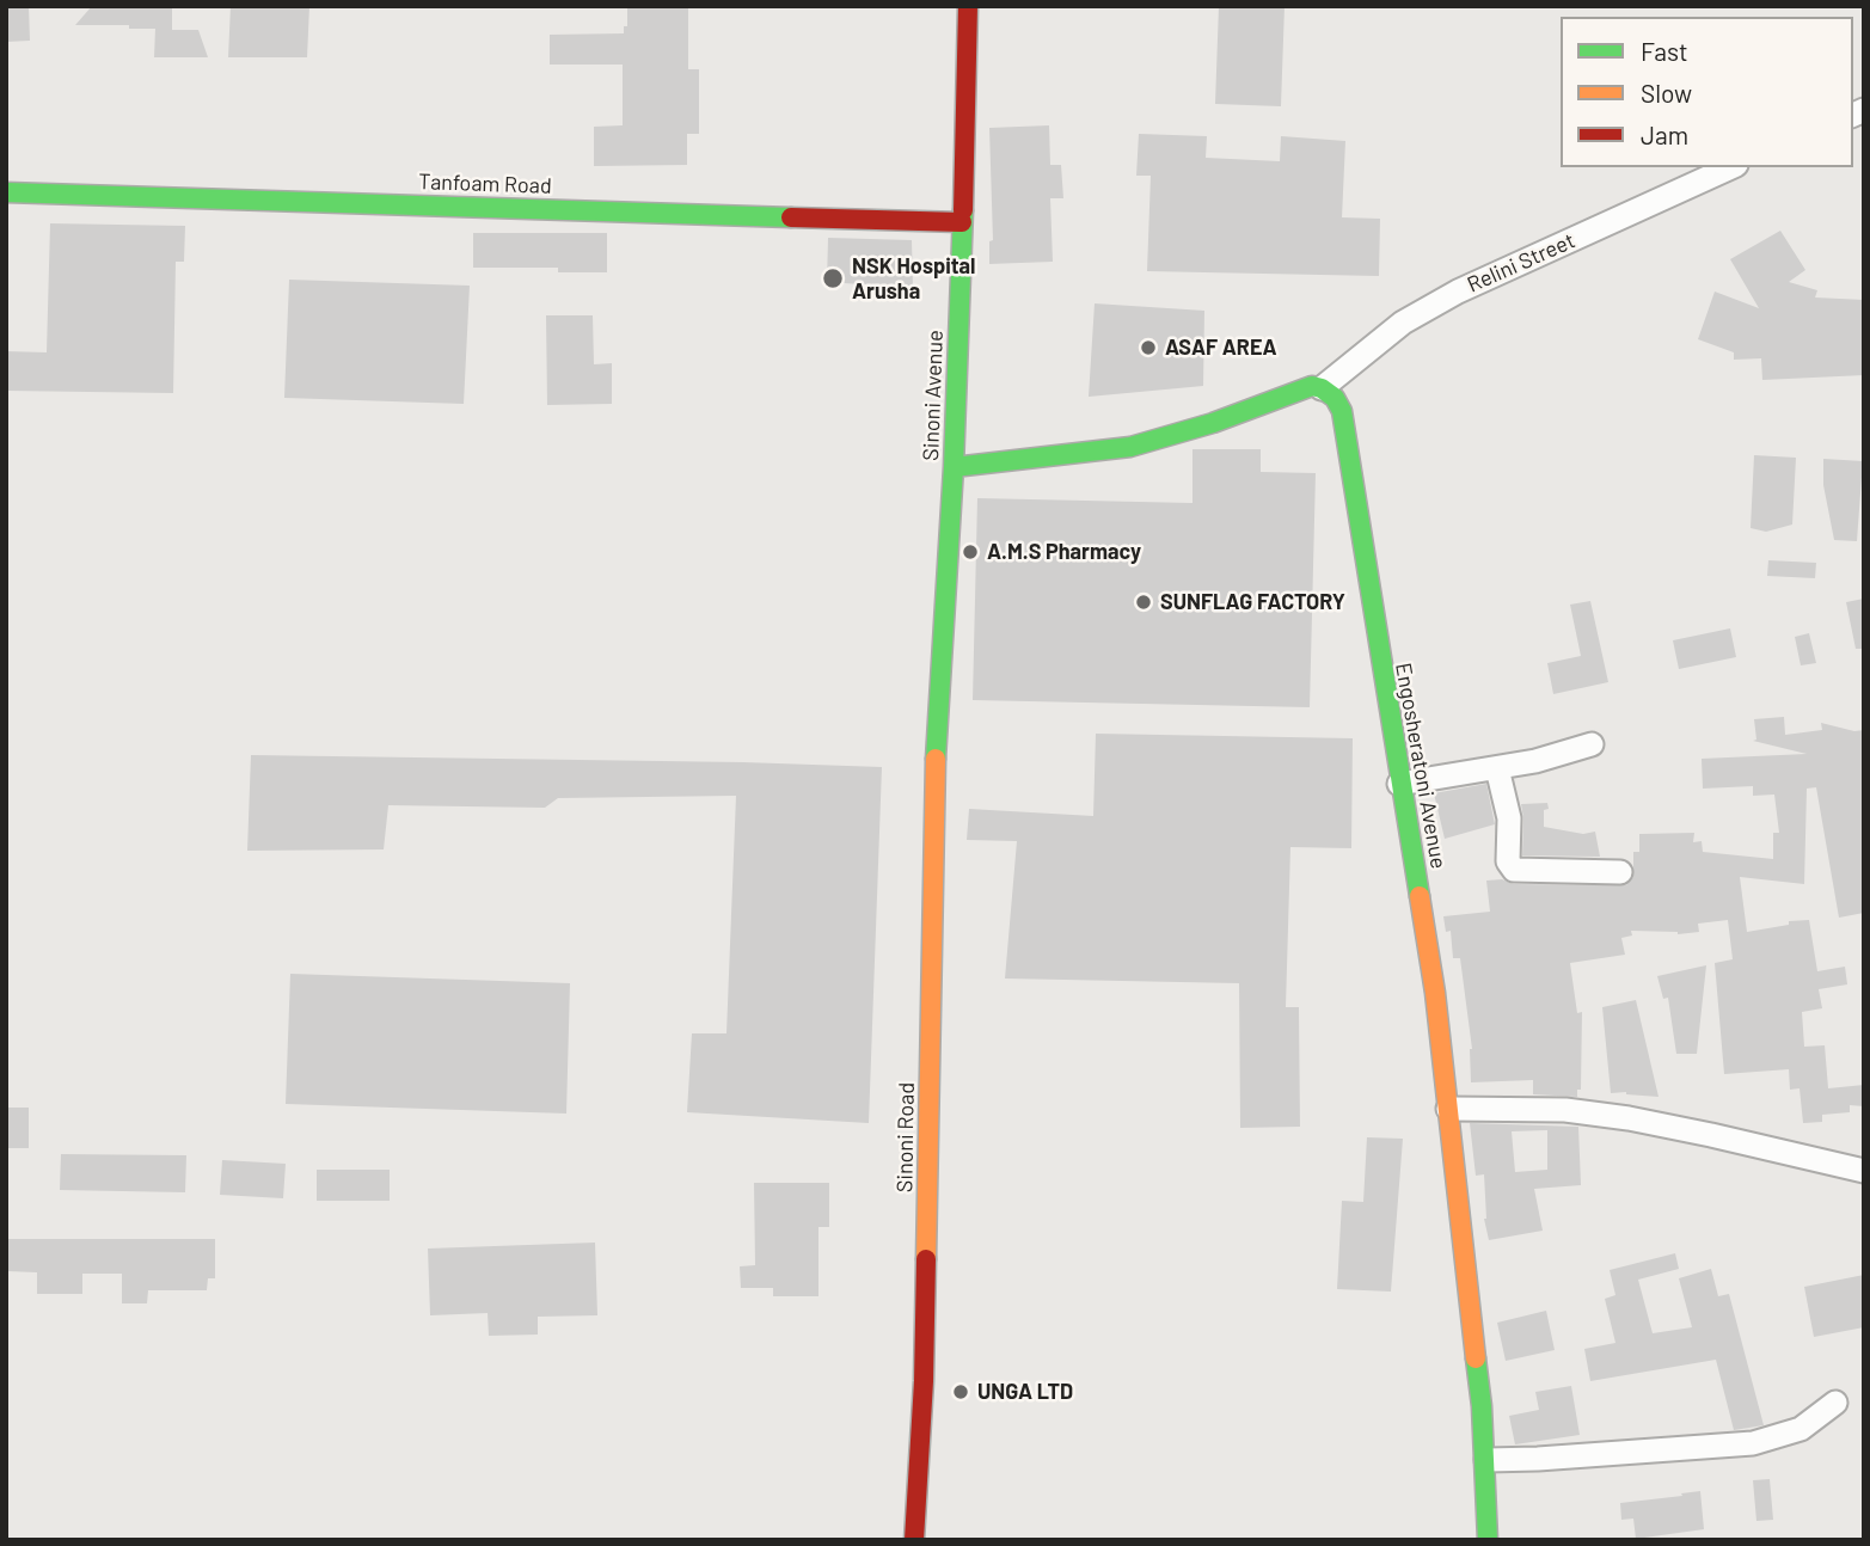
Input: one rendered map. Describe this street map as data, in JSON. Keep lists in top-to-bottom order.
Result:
{
  "streets": {
    "street": [
      "Tanfoam Road",
      "Relini Street",
      "Sinoni Avenue",
      "Engosheratoni Avenue",
      "Sinoni Road"
    ]
  },
  "crossings": [
    ["Tanfoam Road", "Sinoni Avenue"],
    ["Relini Street", "Engosheratoni Avenue"],
    ["Sinoni Avenue", "Sinoni Road"]
  ],
  "places": [
    "NSK Hospital Arusha",
    "ASAF AREA",
    "A.M.S Pharmacy",
    "SUNFLAG FACTORY",
    "UNGA LTD"
  ],
  "legend": ["Fast", "Slow", "Jam"]
}
